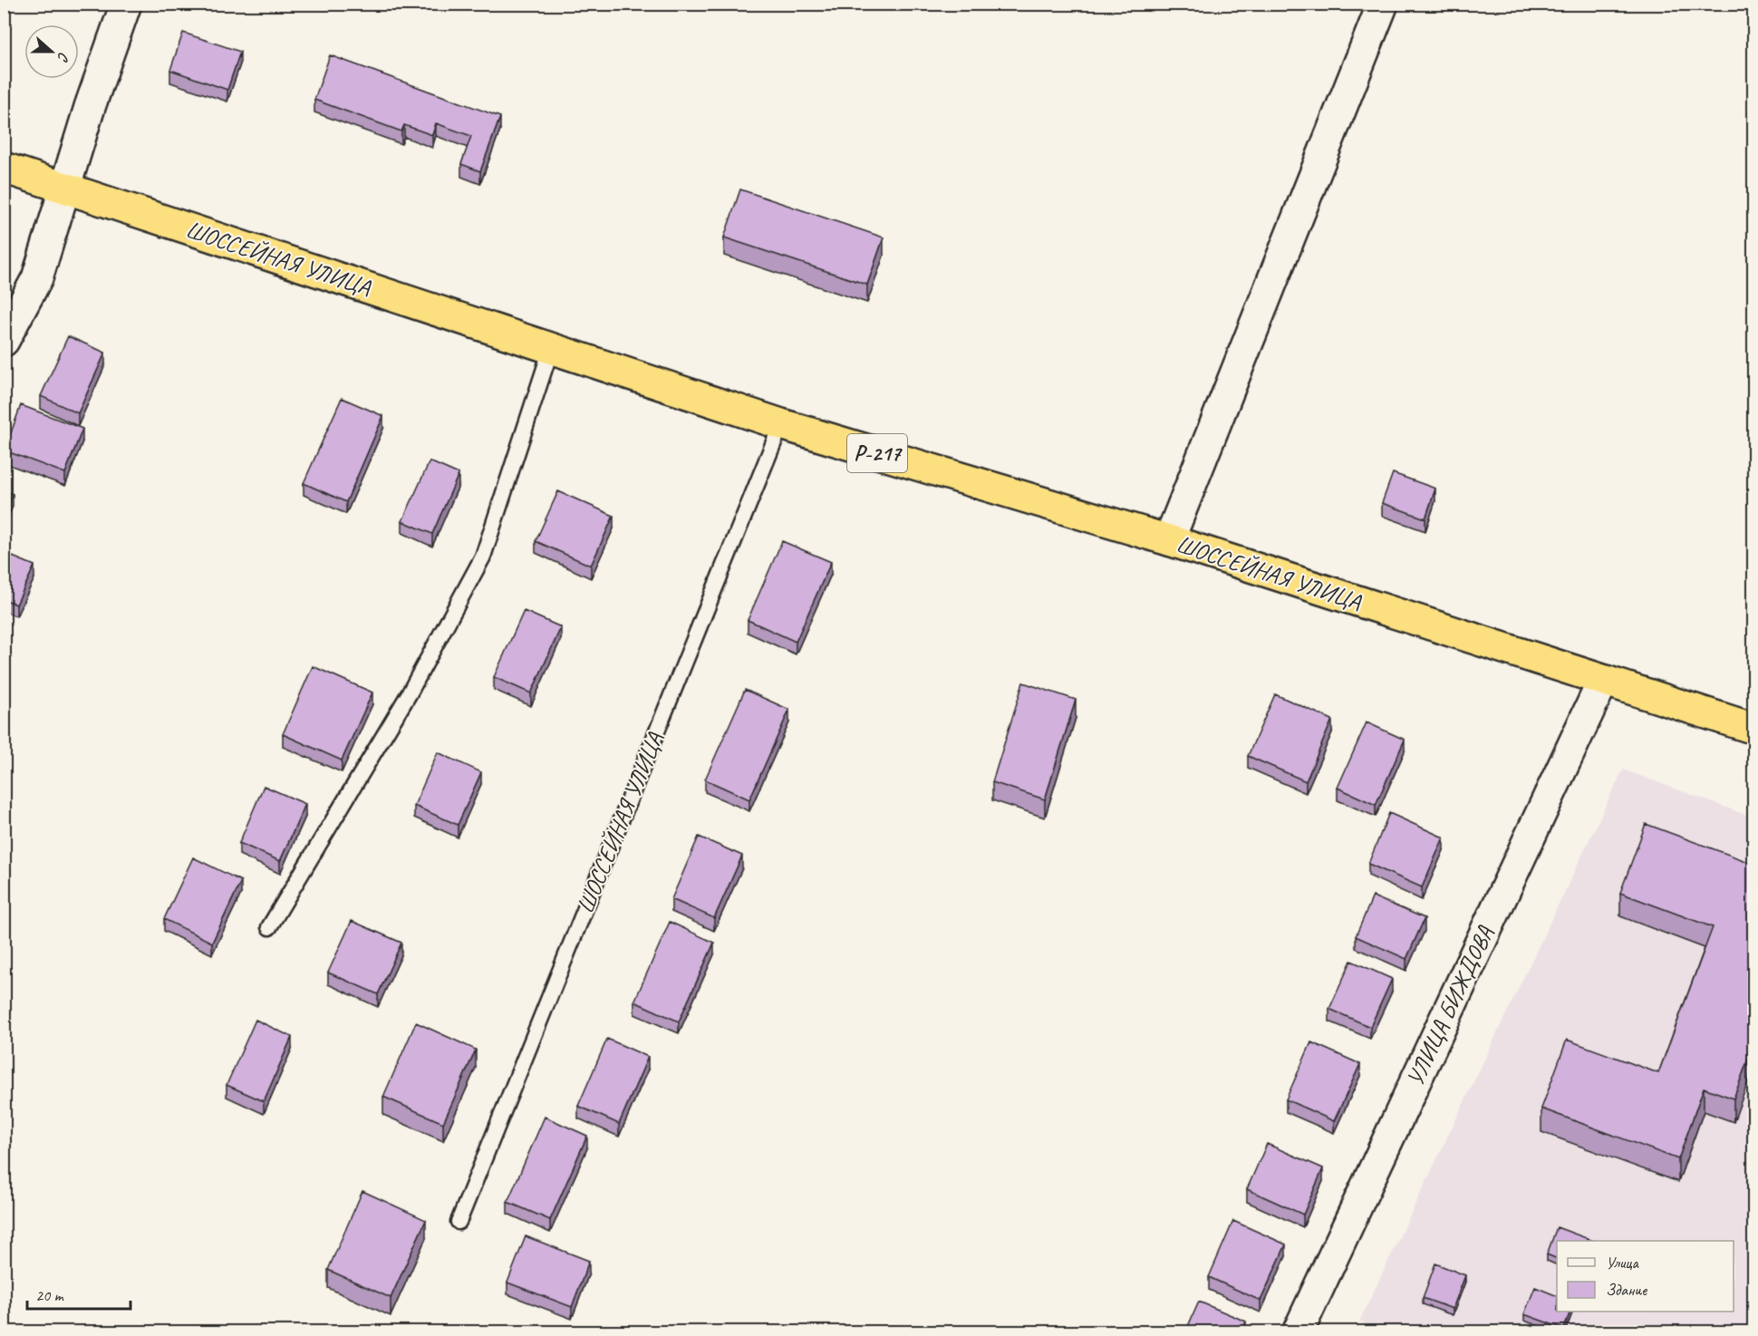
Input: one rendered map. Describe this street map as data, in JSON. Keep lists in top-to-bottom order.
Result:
{
  "streets": {
    "highway": ["ШОССЕЙНАЯ УЛИЦА", "Р-217"],
    "street": ["УЛИЦА БИЖДОВА"]
  },
  "crossings": [
    ["ШОССЕЙНАЯ УЛИЦА", "УЛИЦА БИЖДОВА"]
  ],
  "legend": ["Улица", "Здание"],
  "scale_bar": "20 m",
  "north": "right"
}
